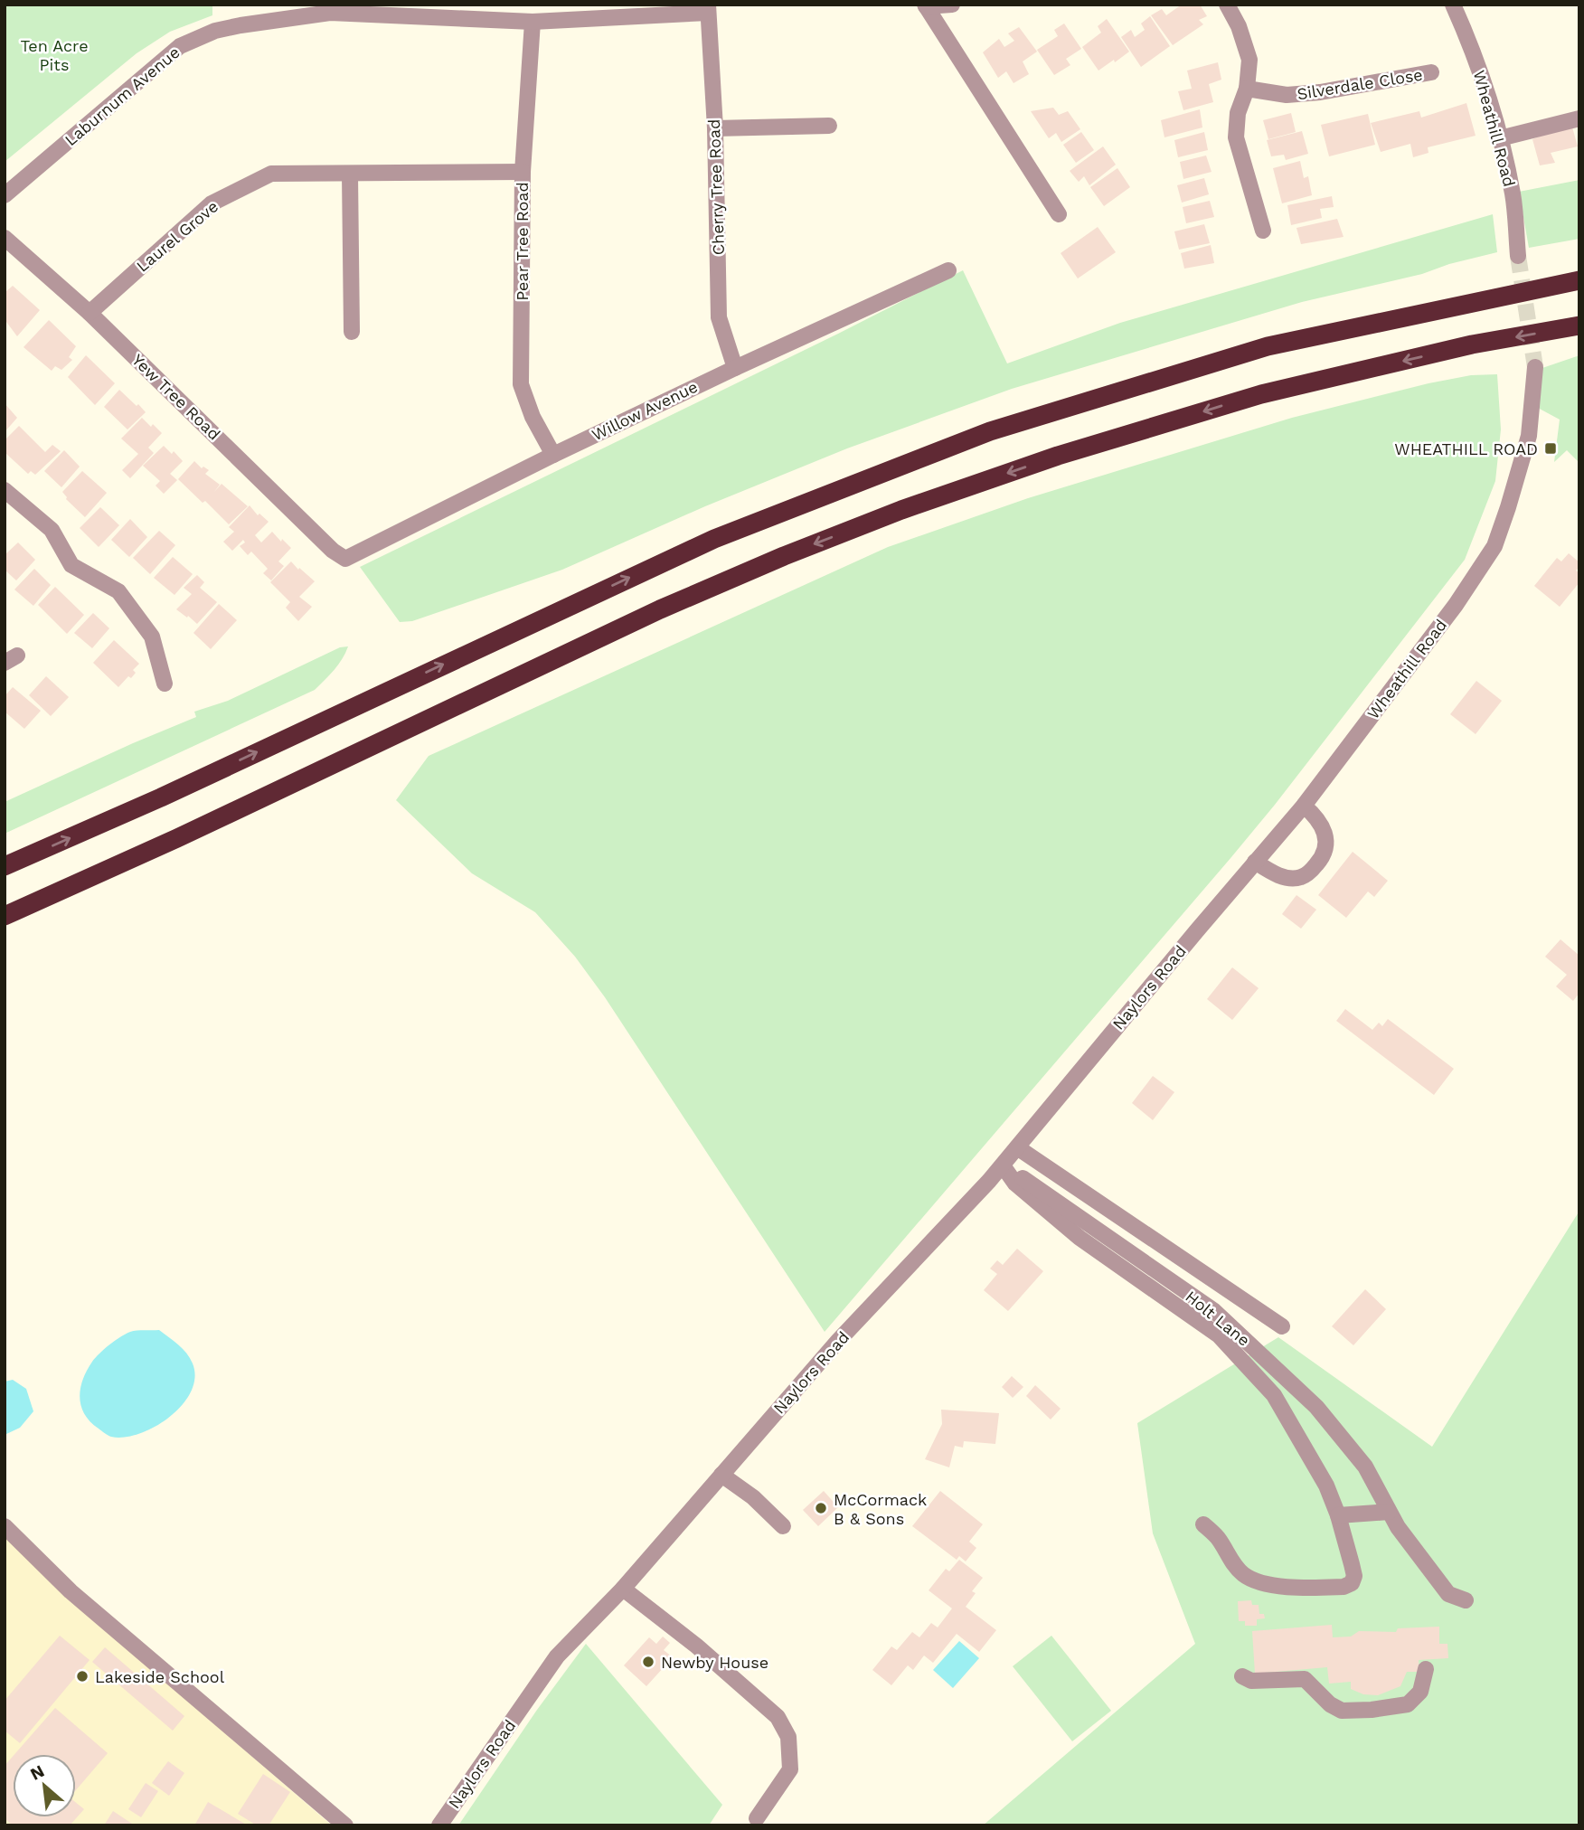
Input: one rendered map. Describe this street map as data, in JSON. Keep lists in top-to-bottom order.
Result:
{
  "streets": {
    "street": [
      "Silverdale Close",
      "Laburnum Avenue",
      "Wheathill Road",
      "Cherry Tree Road",
      "Laurel Grove",
      "Pear Tree Road",
      "Yew Tree Road",
      "Willow Avenue",
      "Naylors Road",
      "Holt Lane"
    ]
  },
  "crossings": [
    ["Laburnum Avenue", "Cherry Tree Road"],
    ["Laburnum Avenue", "Pear Tree Road"],
    ["Wheathill Road", "Naylors Road"],
    ["Cherry Tree Road", "Willow Avenue"],
    ["Laurel Grove", "Pear Tree Road"],
    ["Laurel Grove", "Yew Tree Road"],
    ["Pear Tree Road", "Willow Avenue"],
    ["Yew Tree Road", "Willow Avenue"],
    ["Naylors Road", "Holt Lane"]
  ],
  "parks": ["Ten Acre Pits"],
  "places": {
    "transit": ["WHEATHILL ROAD"],
    "other": ["McCormack B & Sons", "Newby House", "Lakeside School"]
  },
  "north": "top left"
}
